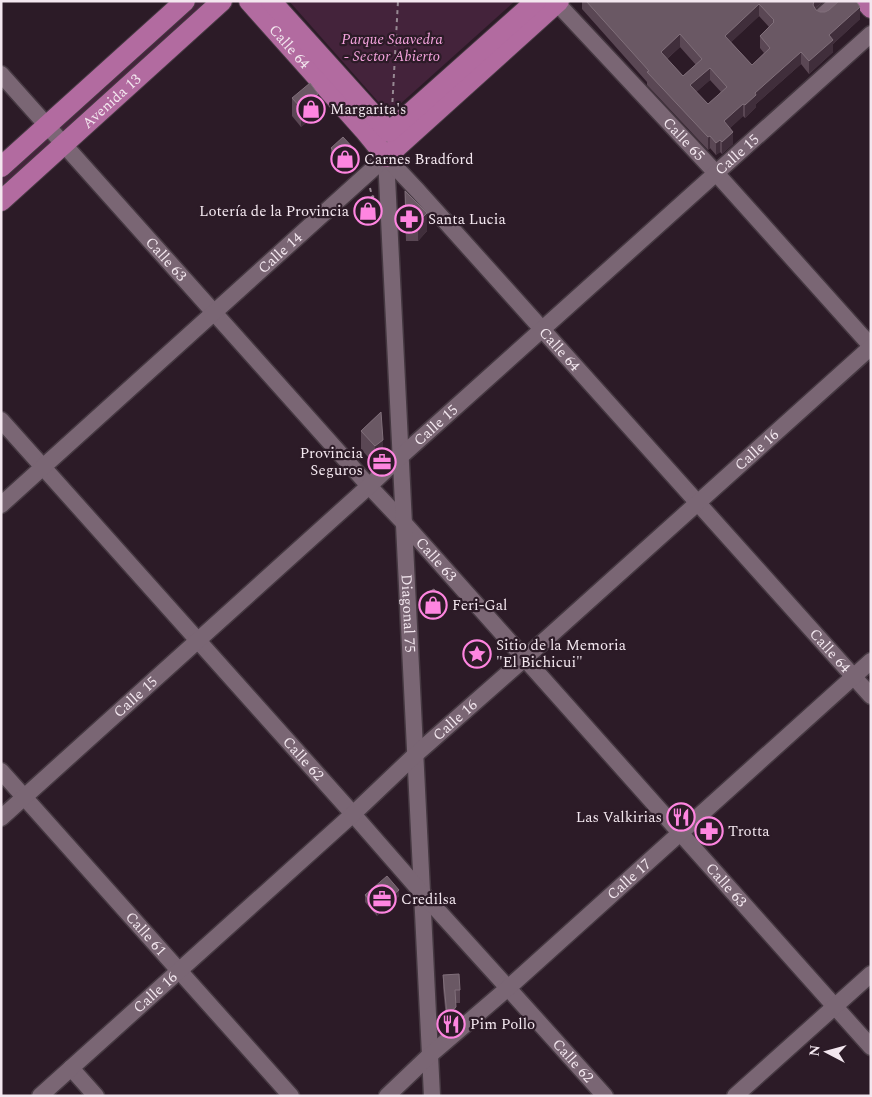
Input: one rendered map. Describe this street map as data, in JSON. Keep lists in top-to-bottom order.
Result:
{
  "streets": {
    "main road": ["Calle 64", "Avenida 13", "Calle 14"],
    "street": [
      "Calle 65",
      "Calle 15",
      "Calle 63",
      "Calle 16",
      "Diagonal 75",
      "Calle 62",
      "Calle 17",
      "Calle 61"
    ]
  },
  "crossings": [
    ["Calle 64", "Calle 15"],
    ["Calle 64", "Calle 14"],
    ["Calle 64", "Calle 16"],
    ["Calle 64", "Diagonal 75"],
    ["Calle 64", "Calle 17"],
    ["Avenida 13", "Calle 63"],
    ["Calle 65", "Calle 15"],
    ["Calle 65", "Calle 14"],
    ["Calle 65", "Calle 16"],
    ["Calle 15", "Calle 63"],
    ["Calle 15", "Diagonal 75"],
    ["Calle 15", "Calle 62"],
    ["Calle 15", "Calle 61"],
    ["Calle 14", "Calle 63"],
    ["Calle 14", "Diagonal 75"],
    ["Calle 14", "Calle 62"],
    ["Calle 63", "Calle 16"],
    ["Calle 63", "Diagonal 75"],
    ["Calle 63", "Calle 17"],
    ["Calle 16", "Diagonal 75"],
    ["Calle 16", "Calle 62"],
    ["Calle 16", "Calle 61"],
    ["Diagonal 75", "Calle 62"],
    ["Diagonal 75", "Calle 17"],
    ["Calle 62", "Calle 17"]
  ],
  "parks": ["Parque Saavedra - Sector Abierto"],
  "places": {
    "shop": [
      "Margarita's",
      "Carnes Bradford",
      "Lotería de la Provincia",
      "Feri-Gal"
    ],
    "pharmacy": ["Santa Lucia", "Trotta"],
    "office": ["Provincia Seguros", "Credilsa"],
    "place": ["Sitio de la Memoria \"El Bichicui\""],
    "restaurant": ["Las Valkirias", "Pim Pollo"]
  },
  "north": "left"
}
